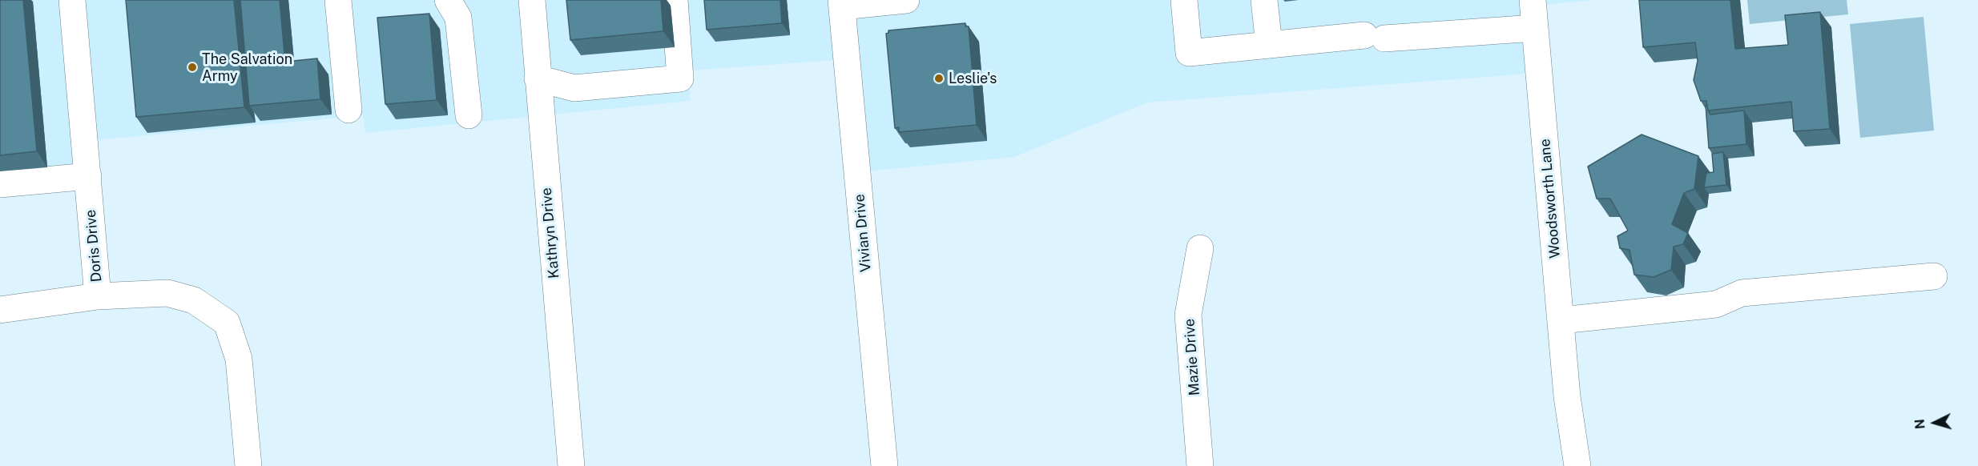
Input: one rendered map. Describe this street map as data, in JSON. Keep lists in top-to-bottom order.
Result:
{
  "streets": {
    "street": [
      "Woodsworth Lane",
      "Kathryn Drive",
      "Vivian Drive",
      "Doris Drive",
      "Mazie Drive"
    ]
  },
  "places": ["The Salvation Army", "Leslie's"],
  "north": "left"
}
